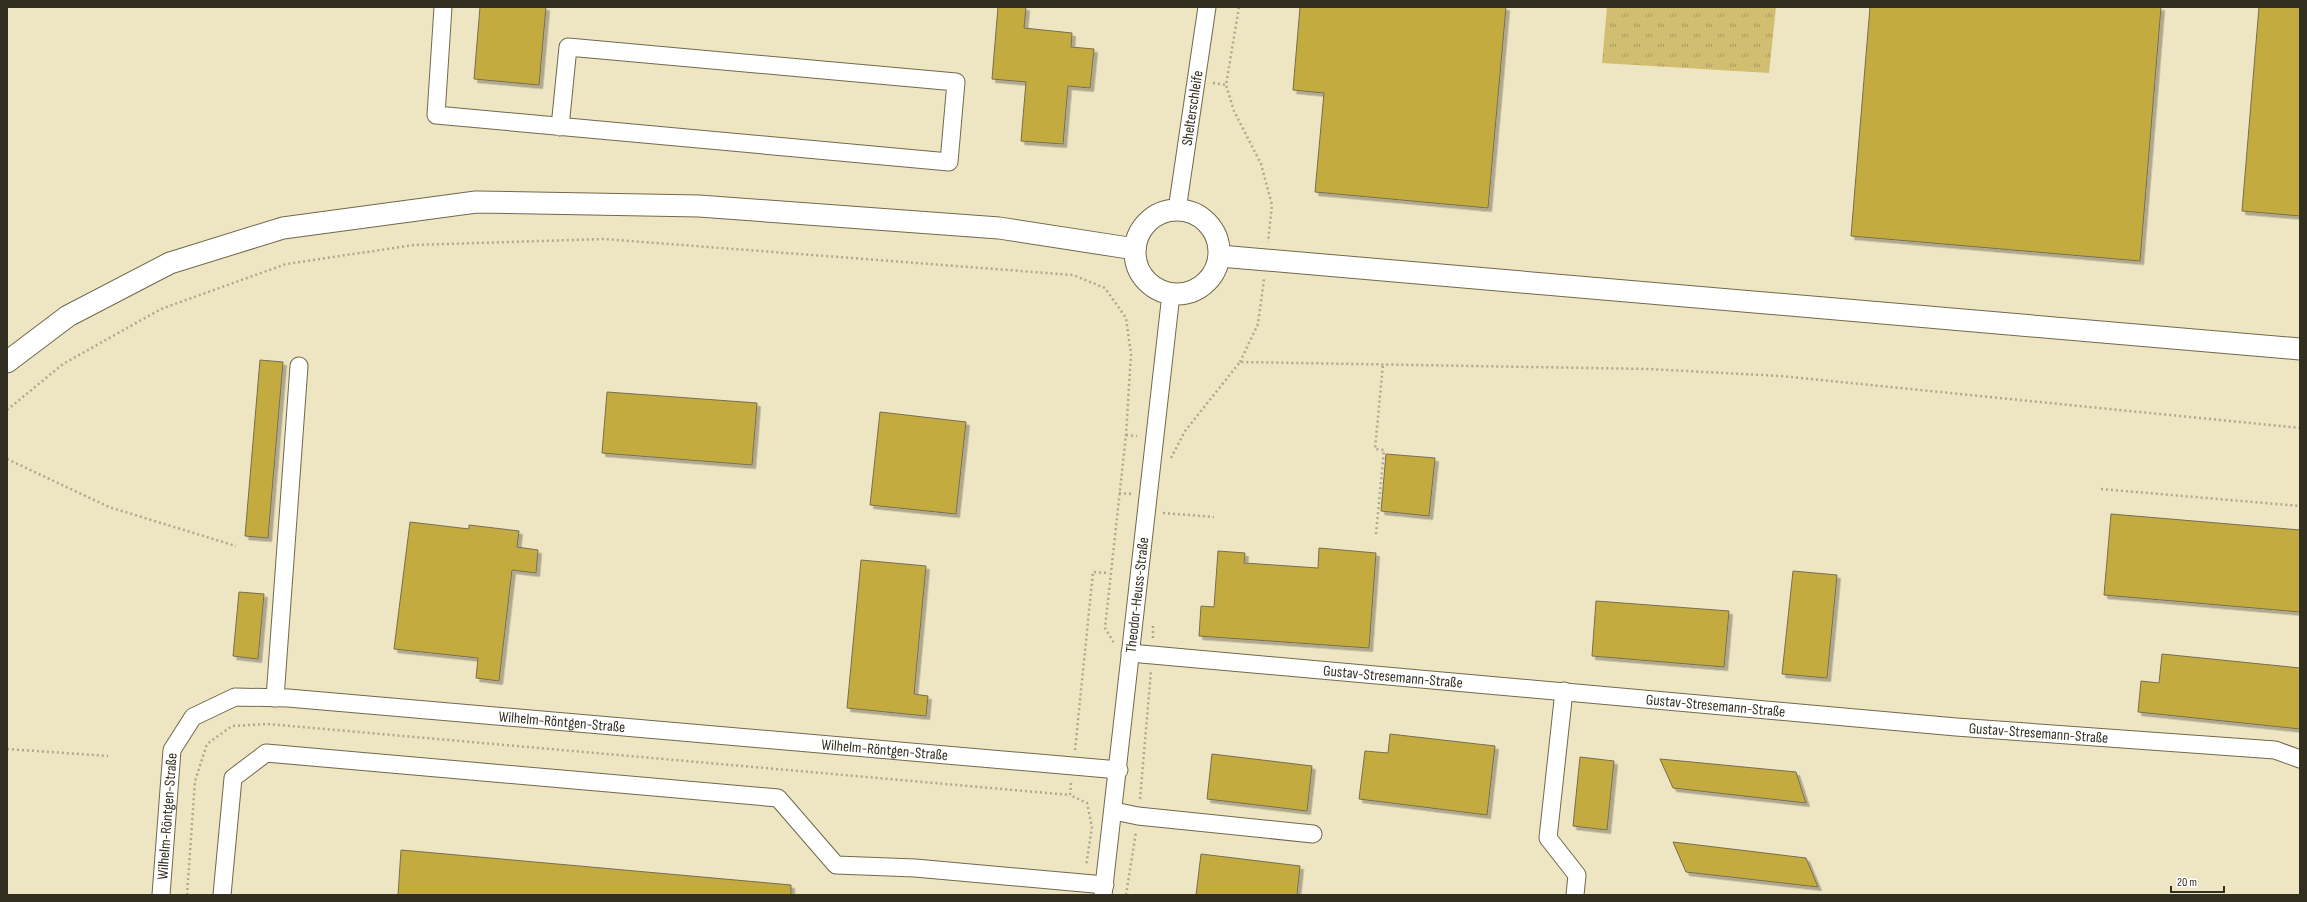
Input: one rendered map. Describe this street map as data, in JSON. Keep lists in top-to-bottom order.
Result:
{
  "streets": {
    "street": [
      "Shelterschleife",
      "Theodor-Heuss-Straße",
      "Gustav-Stresemann-Straße",
      "Wilhelm-Röntgen-Straße"
    ]
  },
  "crossings": [
    ["Shelterschleife", "Theodor-Heuss-Straße"],
    ["Theodor-Heuss-Straße", "Gustav-Stresemann-Straße"],
    ["Theodor-Heuss-Straße", "Wilhelm-Röntgen-Straße"]
  ],
  "scale_bar": "20 m"
}
